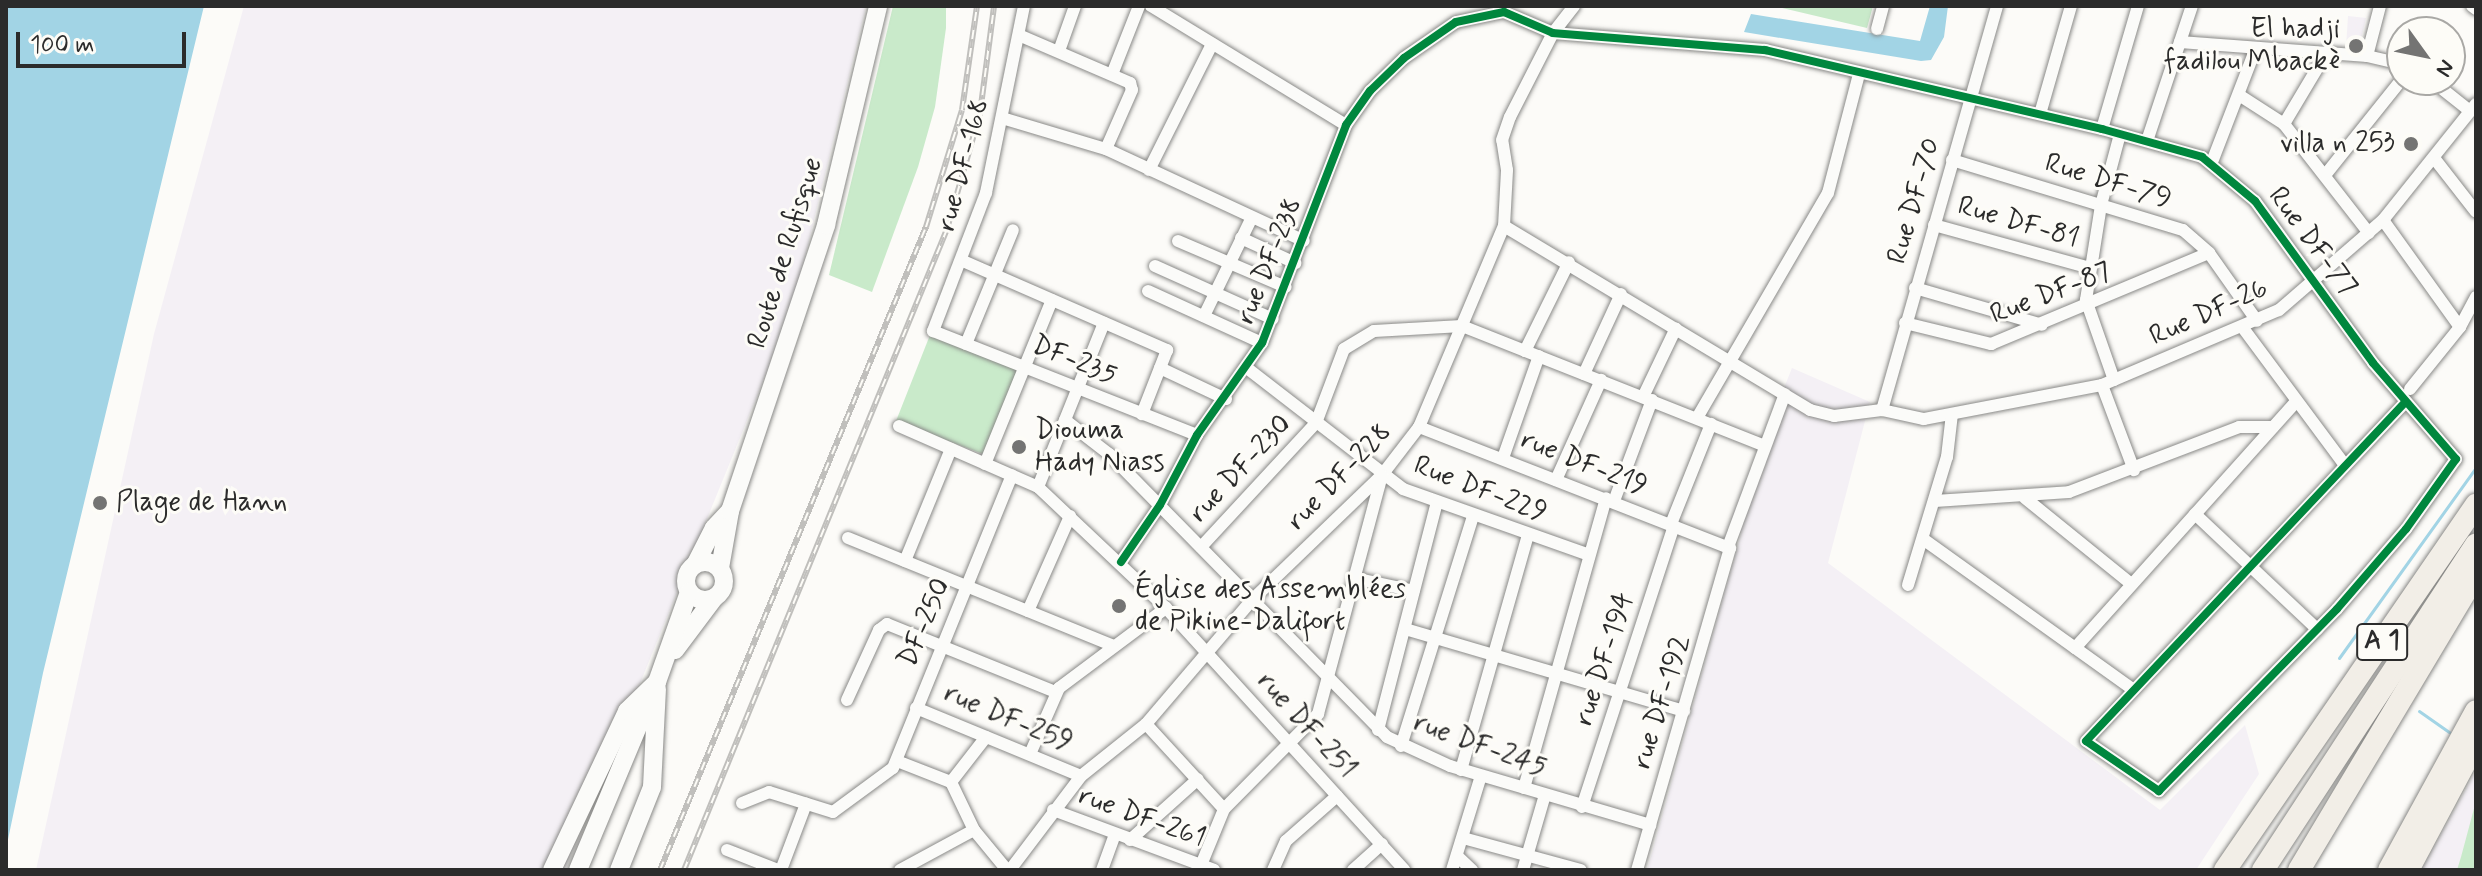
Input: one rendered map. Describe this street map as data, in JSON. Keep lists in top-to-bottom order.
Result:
{
  "streets": {
    "highway": ["A 1"],
    "main road": ["Route de Rufisque"],
    "street": [
      "rue DF-168",
      "Rue DF-79",
      "Rue DF-70",
      "Rue DF-81",
      "Rue DF-77",
      "rue DF-238",
      "Rue DF-87",
      "Rue DF-26",
      "DF-235",
      "rue DF-219",
      "rue DF-230",
      "rue DF-228",
      "Rue DF-229",
      "DF-250",
      "rue DF-194",
      "rue DF-192",
      "rue DF-259",
      "rue DF-251",
      "rue DF-245",
      "rue DF-261"
    ]
  },
  "crossings": [
    ["rue DF-168", "DF-235"],
    ["Rue DF-79", "Rue DF-70"],
    ["Rue DF-79", "Rue DF-87"],
    ["Rue DF-79", "Rue DF-26"],
    ["Rue DF-70", "Rue DF-81"],
    ["Rue DF-70", "Rue DF-77"],
    ["Rue DF-70", "Rue DF-87"],
    ["Rue DF-70", "Rue DF-26"],
    ["Rue DF-77", "rue DF-238"],
    ["Rue DF-77", "Rue DF-26"],
    ["Rue DF-77", "rue DF-228"],
    ["rue DF-238", "DF-235"],
    ["rue DF-238", "Rue DF-229"],
    ["rue DF-238", "rue DF-251"],
    ["rue DF-238", "rue DF-245"],
    ["Rue DF-26", "rue DF-228"],
    ["Rue DF-26", "rue DF-192"],
    ["rue DF-219", "rue DF-228"],
    ["rue DF-219", "rue DF-194"],
    ["rue DF-219", "rue DF-192"],
    ["rue DF-230", "Rue DF-229"],
    ["rue DF-230", "rue DF-245"],
    ["rue DF-228", "Rue DF-229"],
    ["rue DF-228", "rue DF-259"],
    ["rue DF-228", "rue DF-251"],
    ["rue DF-228", "rue DF-245"],
    ["rue DF-228", "rue DF-261"],
    ["DF-250", "rue DF-259"],
    ["DF-250", "rue DF-251"],
    ["rue DF-194", "rue DF-245"],
    ["rue DF-192", "rue DF-245"]
  ],
  "places": [
    "El hadji fadilou Mbackè",
    "villa n 253",
    "Diouma Hady Niass",
    "Plage de Hann",
    "Église des Assemblées de Pikine-Dalifort"
  ],
  "scale_bar": "100 m",
  "north": "bottom right"
}
